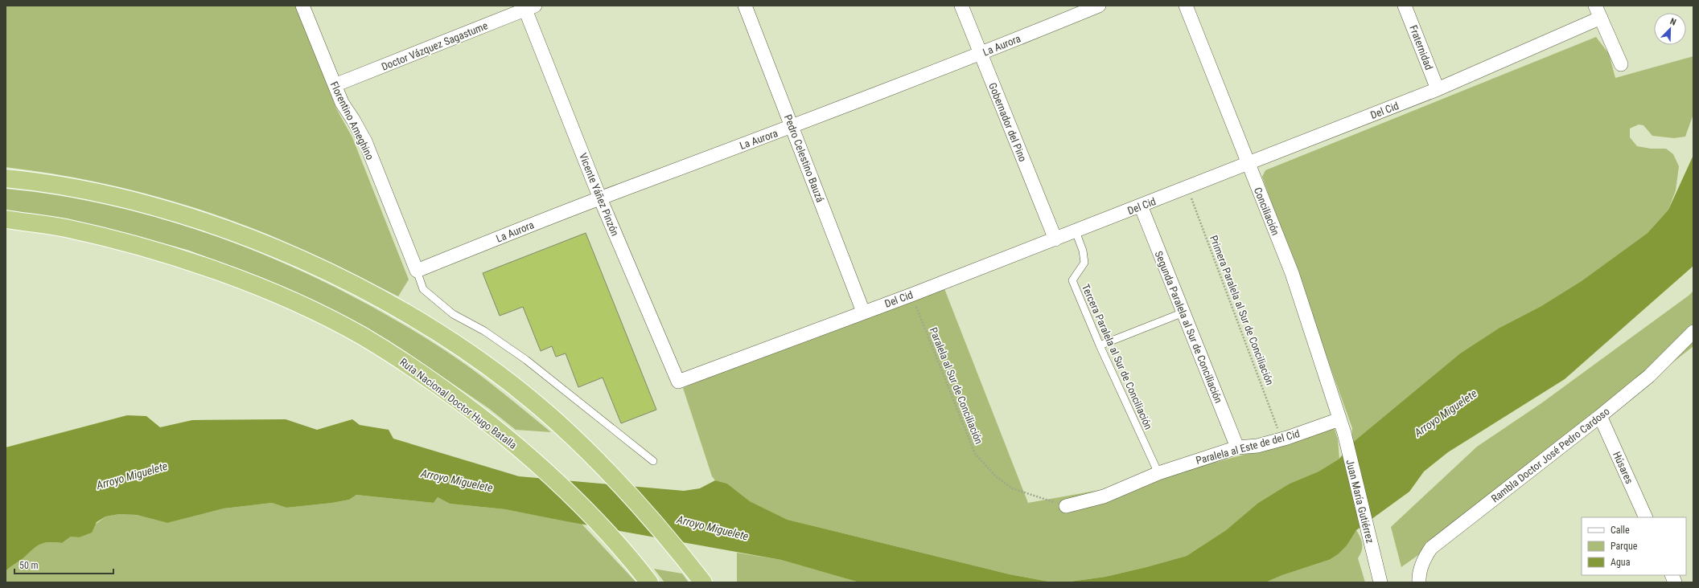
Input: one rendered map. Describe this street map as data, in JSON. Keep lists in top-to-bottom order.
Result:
{
  "streets": {
    "highway": ["Ruta Nacional Doctor Hugo Batalla"],
    "street": [
      "La Aurora",
      "Doctor Vázquez Sagastume",
      "Fraternidad",
      "Del Cid",
      "Florentino Ameghino",
      "Gobernador del Pino",
      "Pedro Celestino Bauzá",
      "Vicente Yáñez Pinzón",
      "Conciliación",
      "Segunda Paralela al Sur de Conciliación",
      "Paralela al Este de del Cid",
      "Rambla Doctor José Pedro Cardoso",
      "Húsares",
      "Juan María Gutiérrez"
    ],
    "lane": ["Tercera Paralela al Sur de Conciliación"],
    "path": ["Primera Paralela al Sur de Conciliación", "Paralela al Sur de Conciliación"]
  },
  "crossings": [
    ["La Aurora", "Florentino Ameghino"],
    ["La Aurora", "Gobernador del Pino"],
    ["La Aurora", "Pedro Celestino Bauzá"],
    ["La Aurora", "Vicente Yáñez Pinzón"],
    ["Doctor Vázquez Sagastume", "Florentino Ameghino"],
    ["Doctor Vázquez Sagastume", "Vicente Yáñez Pinzón"],
    ["Fraternidad", "Del Cid"],
    ["Del Cid", "Gobernador del Pino"],
    ["Del Cid", "Pedro Celestino Bauzá"],
    ["Del Cid", "Vicente Yáñez Pinzón"],
    ["Del Cid", "Conciliación"],
    ["Del Cid", "Primera Paralela al Sur de Conciliación"],
    ["Del Cid", "Segunda Paralela al Sur de Conciliación"],
    ["Del Cid", "Tercera Paralela al Sur de Conciliación"],
    ["Del Cid", "Paralela al Sur de Conciliación"],
    ["Conciliación", "Paralela al Este de del Cid"],
    ["Conciliación", "Juan María Gutiérrez"],
    ["Primera Paralela al Sur de Conciliación", "Paralela al Este de del Cid"],
    ["Segunda Paralela al Sur de Conciliación", "Paralela al Este de del Cid"],
    ["Tercera Paralela al Sur de Conciliación", "Paralela al Este de del Cid"],
    ["Paralela al Sur de Conciliación", "Paralela al Este de del Cid"],
    ["Paralela al Este de del Cid", "Juan María Gutiérrez"],
    ["Rambla Doctor José Pedro Cardoso", "Húsares"]
  ],
  "water": ["Arroyo Miguelete"],
  "legend": ["Calle", "Parque", "Agua"],
  "scale_bar": "50 m",
  "north": "top right"
}
